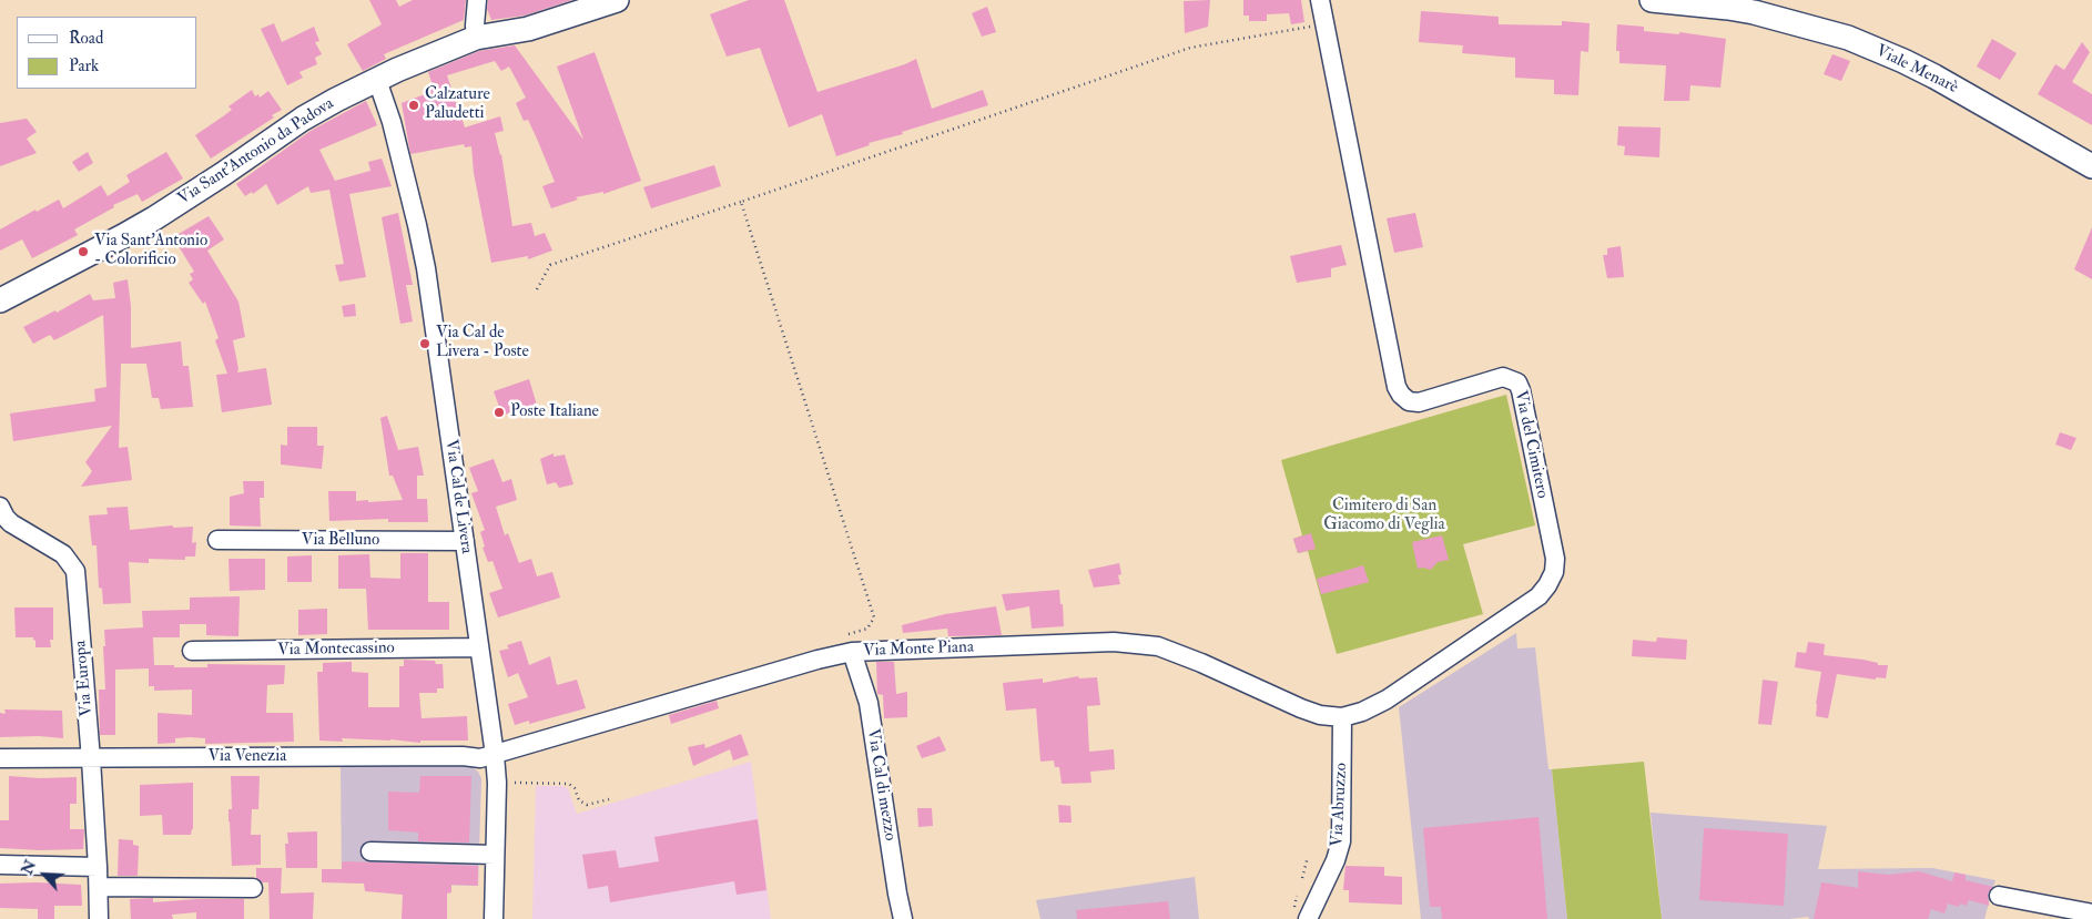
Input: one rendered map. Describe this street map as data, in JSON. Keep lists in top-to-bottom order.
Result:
{
  "streets": {
    "main road": ["Viale Menarè", "Via Sant'Antonio da Padova"],
    "street": [
      "Via del Cimitero",
      "Via Cal de Livera",
      "Via Belluno",
      "Via Montecassino",
      "Via Monte Piana",
      "Via Europa",
      "Via Venezia",
      "Via Cal di mezzo",
      "Via Abruzzo"
    ]
  },
  "crossings": [
    ["Via Sant'Antonio da Padova", "Via Cal de Livera"],
    ["Via del Cimitero", "Via Monte Piana"],
    ["Via del Cimitero", "Via Abruzzo"],
    ["Via Cal de Livera", "Via Belluno"],
    ["Via Cal de Livera", "Via Montecassino"],
    ["Via Cal de Livera", "Via Monte Piana"],
    ["Via Cal de Livera", "Via Venezia"],
    ["Via Monte Piana", "Via Venezia"],
    ["Via Monte Piana", "Via Cal di mezzo"],
    ["Via Monte Piana", "Via Abruzzo"],
    ["Via Europa", "Via Venezia"]
  ],
  "parks": ["Cimitero di San Giacomo di Veglia"],
  "places": [
    "Calzature Paludetti",
    "Via Sant'Antonio - Colorificio",
    "Via Cal de Livera - Poste",
    "Poste Italiane"
  ],
  "legend": ["Road", "Park"],
  "north": "top left"
}
